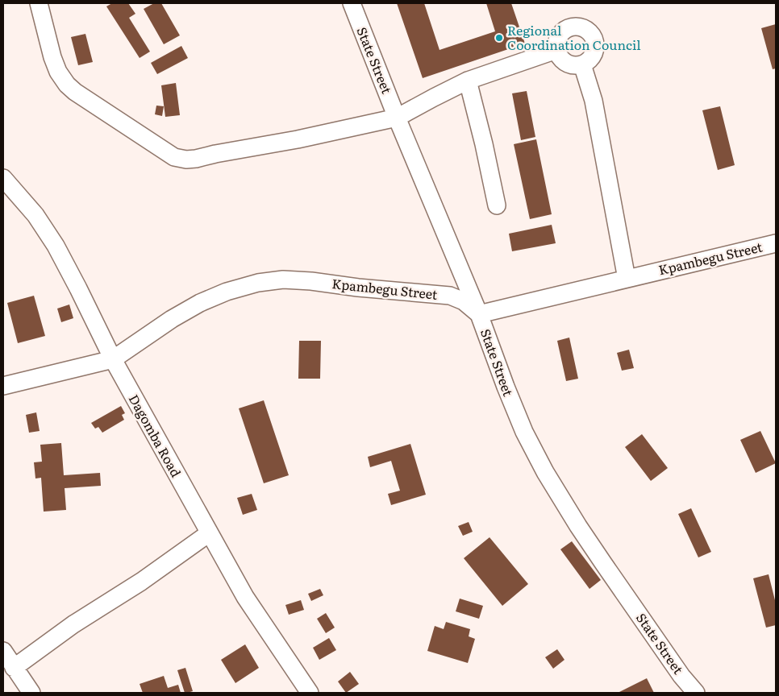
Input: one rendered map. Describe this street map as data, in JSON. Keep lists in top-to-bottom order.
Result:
{
  "streets": {
    "street": ["State Street", "Kpambegu Street", "Dagomba Road"]
  },
  "crossings": [
    ["State Street", "Kpambegu Street"],
    ["Kpambegu Street", "Dagomba Road"]
  ],
  "places": ["Regional Coordination Council"]
}
